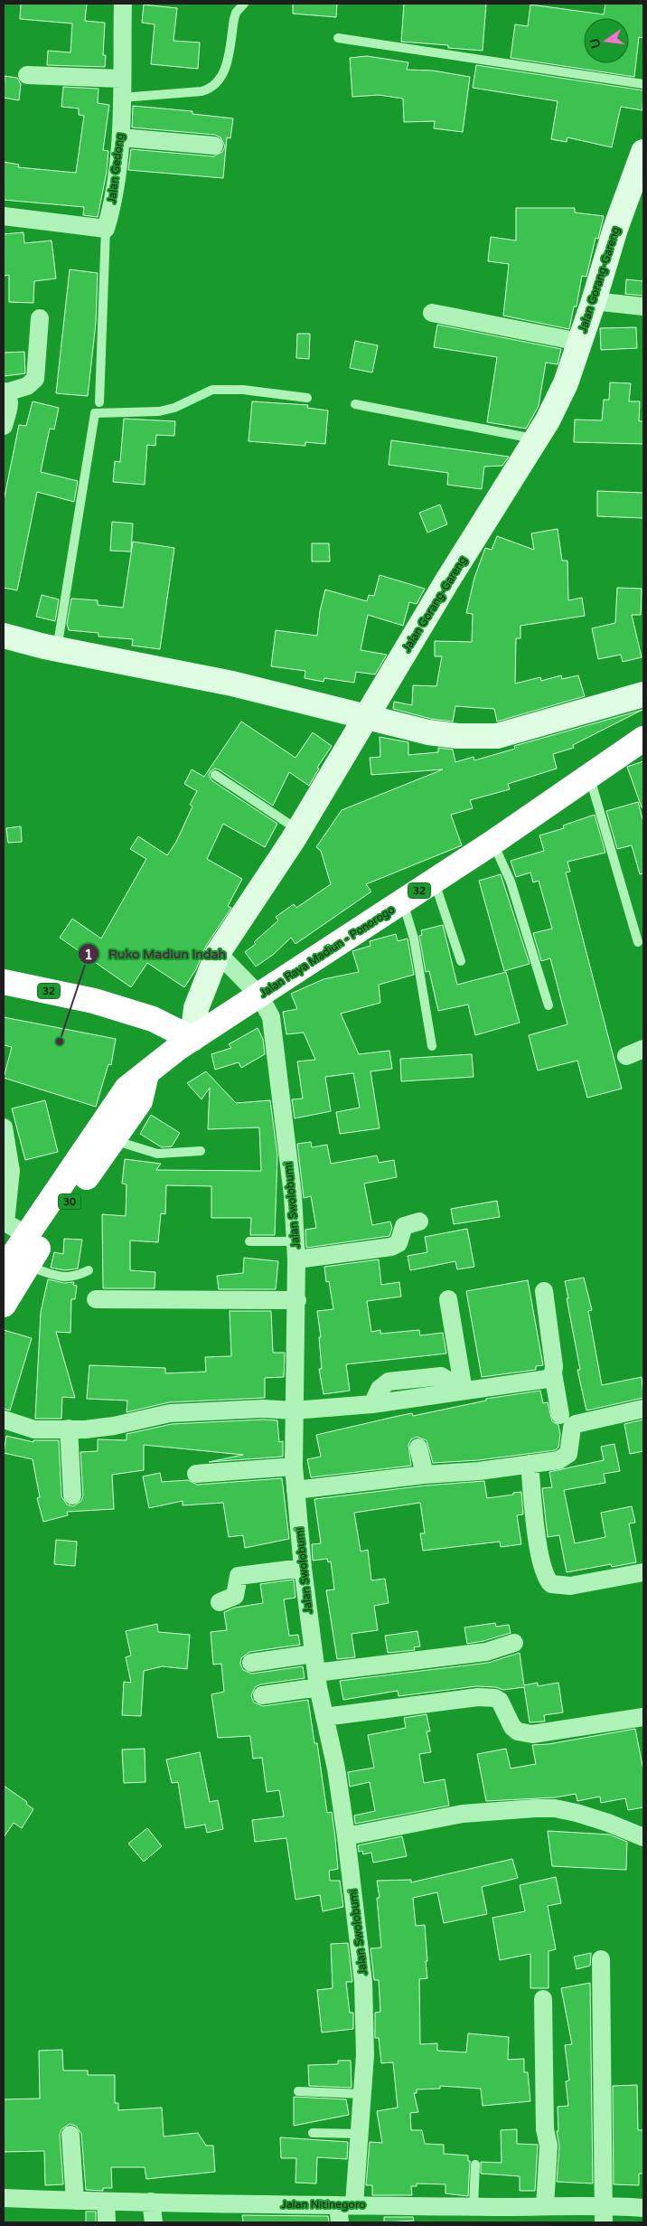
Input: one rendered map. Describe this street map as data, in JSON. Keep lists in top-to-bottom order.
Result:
{
  "streets": {
    "highway": ["32", "Jalan Raya Madiun - Ponorogo", "30"],
    "main road": ["Jalan Gorang-Gareng"],
    "street": ["Jalan Gedong", "Jalan Swolobumi", "Jalan Nitinegoro"]
  },
  "crossings": [
    ["Jalan Gorang-Gareng", "32"],
    ["Jalan Gorang-Gareng", "Jalan Raya Madiun - Ponorogo"],
    ["Jalan Gorang-Gareng", "Jalan Swolobumi"],
    ["32", "Jalan Raya Madiun - Ponorogo"],
    ["Jalan Raya Madiun - Ponorogo", "30"],
    ["Jalan Raya Madiun - Ponorogo", "Jalan Swolobumi"],
    ["Jalan Swolobumi", "Jalan Nitinegoro"]
  ],
  "places": ["Ruko Madiun Indah"],
  "north": "left"
}
